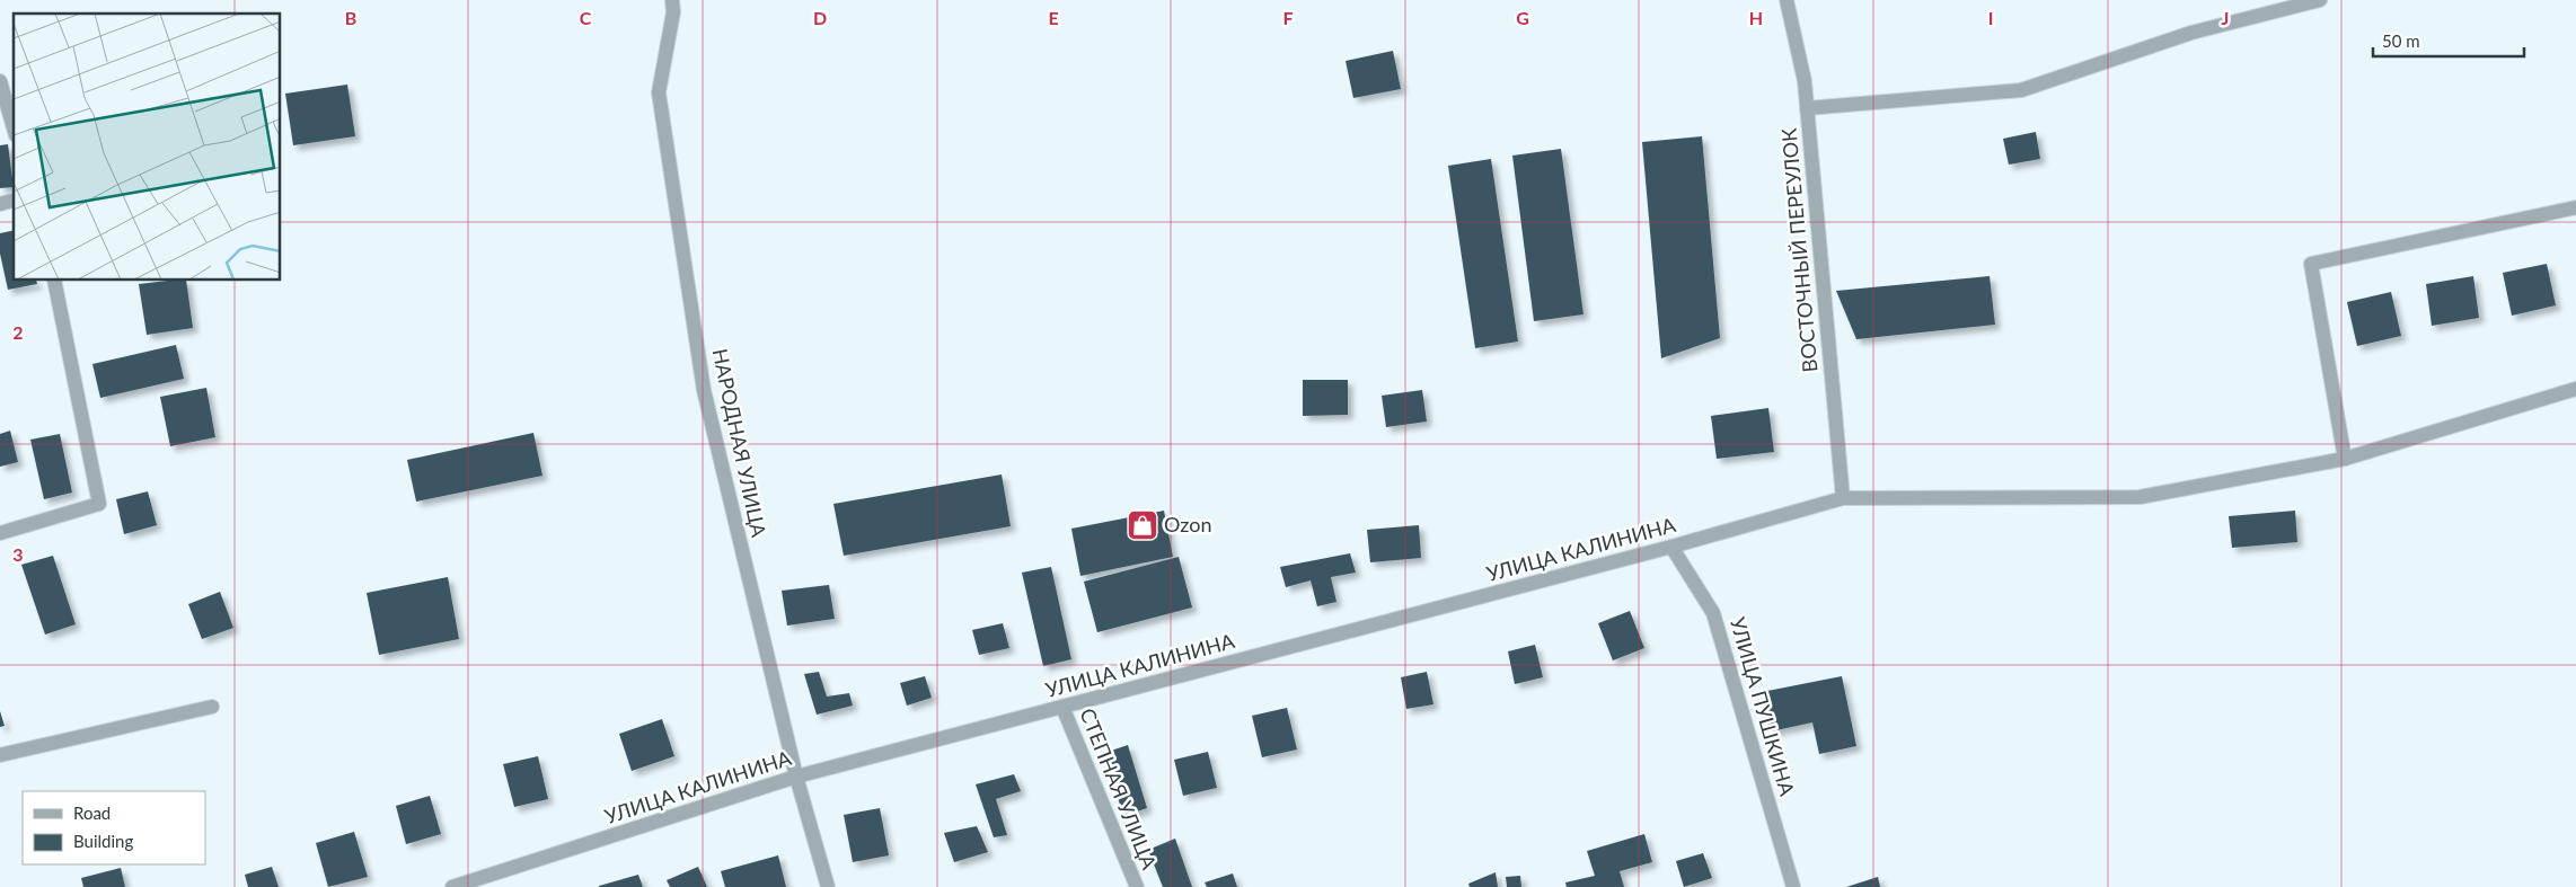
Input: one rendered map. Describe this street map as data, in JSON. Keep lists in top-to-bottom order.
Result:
{
  "streets": {
    "street": [
      "ВОСТОЧНЫЙ ПЕРЕУЛОК",
      "НАРОДНАЯ УЛИЦА",
      "УЛИЦА КАЛИНИНА",
      "УЛИЦА ПУШКИНА",
      "СТЕПНАЯ УЛИЦА"
    ]
  },
  "crossings": [
    ["ВОСТОЧНЫЙ ПЕРЕУЛОК", "УЛИЦА КАЛИНИНА"],
    ["НАРОДНАЯ УЛИЦА", "УЛИЦА КАЛИНИНА"],
    ["УЛИЦА КАЛИНИНА", "УЛИЦА ПУШКИНА"],
    ["УЛИЦА КАЛИНИНА", "СТЕПНАЯ УЛИЦА"]
  ],
  "places": {
    "shop": ["Ozon"]
  },
  "legend": ["Road", "Building"],
  "scale_bar": "50 m",
  "grid": {
    "columns": [
      "B",
      "C",
      "D",
      "E",
      "F",
      "G",
      "H",
      "I",
      "J"
    ],
    "rows": ["2", "3"]
  }
}
